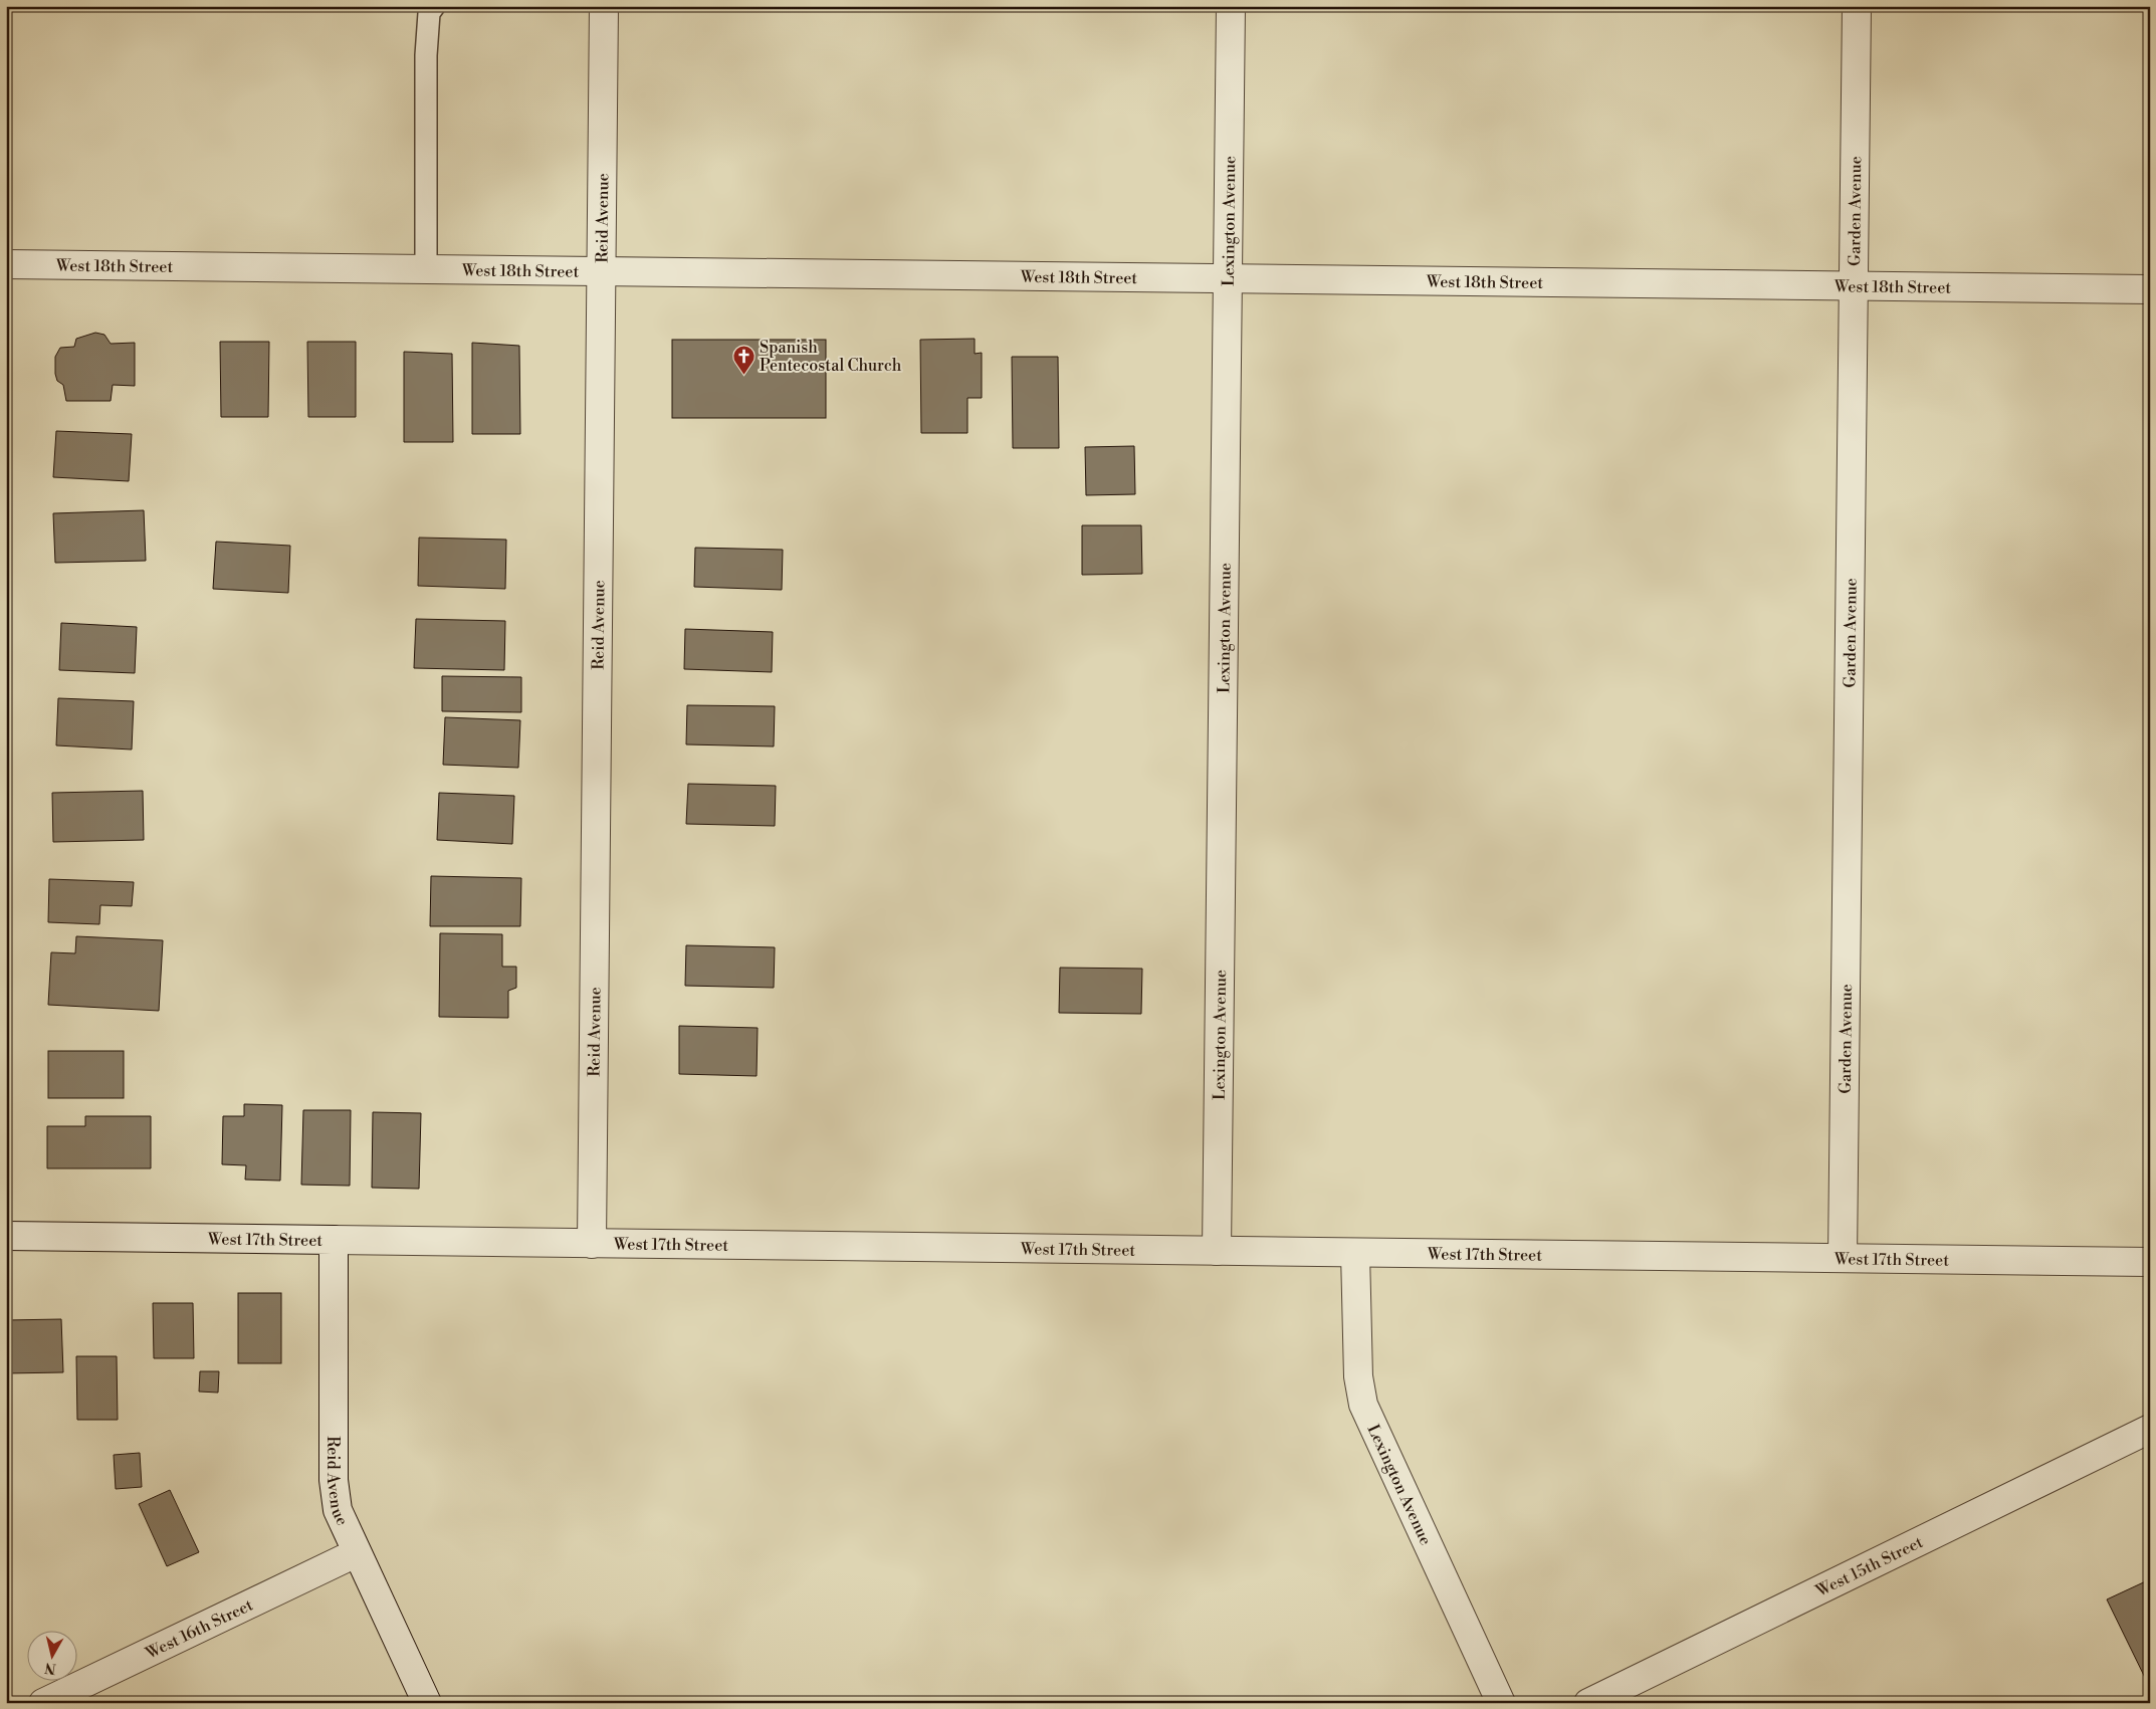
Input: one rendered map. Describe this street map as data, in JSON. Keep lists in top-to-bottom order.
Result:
{
  "streets": {
    "street": [
      "Garden Avenue",
      "Reid Avenue",
      "Lexington Avenue",
      "West 18th Street",
      "West 17th Street",
      "West 15th Street",
      "West 16th Street"
    ]
  },
  "crossings": [
    ["Garden Avenue", "West 18th Street"],
    ["Garden Avenue", "West 17th Street"],
    ["Reid Avenue", "West 18th Street"],
    ["Reid Avenue", "West 17th Street"],
    ["Reid Avenue", "West 16th Street"],
    ["Lexington Avenue", "West 18th Street"],
    ["Lexington Avenue", "West 17th Street"]
  ],
  "places": {
    "church": ["Spanish Pentecostal Church"]
  },
  "north": "bottom"
}
